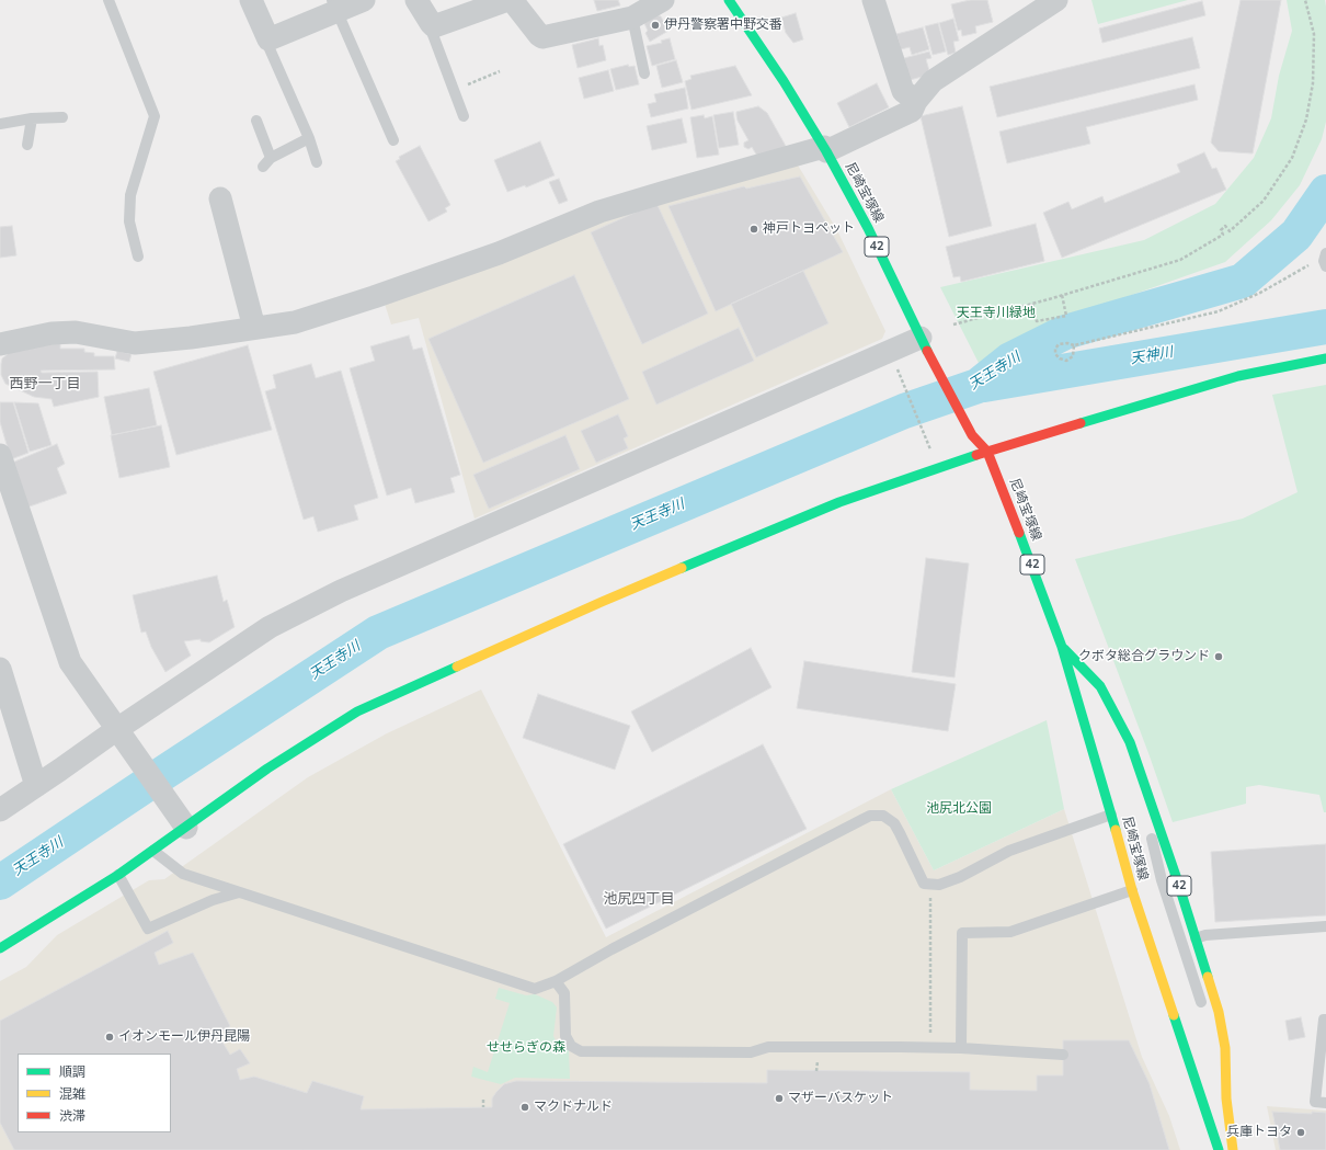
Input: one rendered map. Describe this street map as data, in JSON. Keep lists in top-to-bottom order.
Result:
{
  "streets": {
    "main road": ["尼崎宝塚線", "42"]
  },
  "crossings": [
    ["尼崎宝塚線", "42"]
  ],
  "districts": ["西野一丁目", "池尻四丁目"],
  "water": ["天神川", "天王寺川"],
  "parks": ["天王寺川緑地", "池尻北公園", "せせらぎの森"],
  "places": [
    "伊丹警察署中野交番",
    "神戸トヨペット",
    "クボタ総合グラウンド",
    "イオンモール伊丹昆陽",
    "マザーバスケット",
    "マクドナルド",
    "兵庫トヨタ"
  ],
  "legend": ["順調", "混雑", "渋滞"]
}
